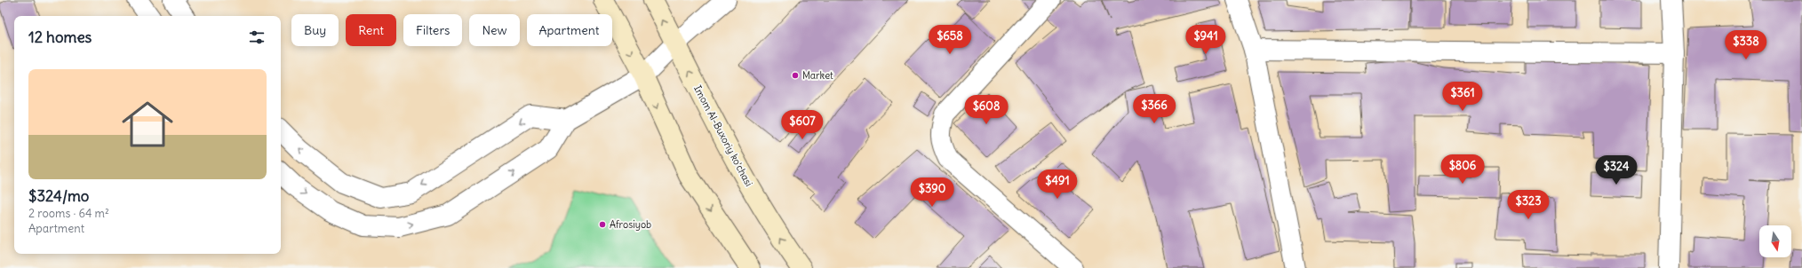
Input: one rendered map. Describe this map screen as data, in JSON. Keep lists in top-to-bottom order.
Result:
{
  "streets": {
    "main road": ["Imom Al-Buxoriy ko'chasi"]
  },
  "places": ["Market", "Afrosiyob"],
  "north": "bottom",
  "page": {
    "chip": [
      "Buy",
      "Rent",
      "Filters",
      "New",
      "Apartment"
    ],
    "heading": "12 homes",
    "price": [
      "$658",
      "$941",
      "$338",
      "$361",
      "$366",
      "$608",
      "$607",
      "$806",
      "$324",
      "$491",
      "$390",
      "$323"
    ],
    "list": [
      {
        "name": "$324/mo",
        "note": "2 rooms · 64 m² · Apartment"
      }
    ]
  }
}
